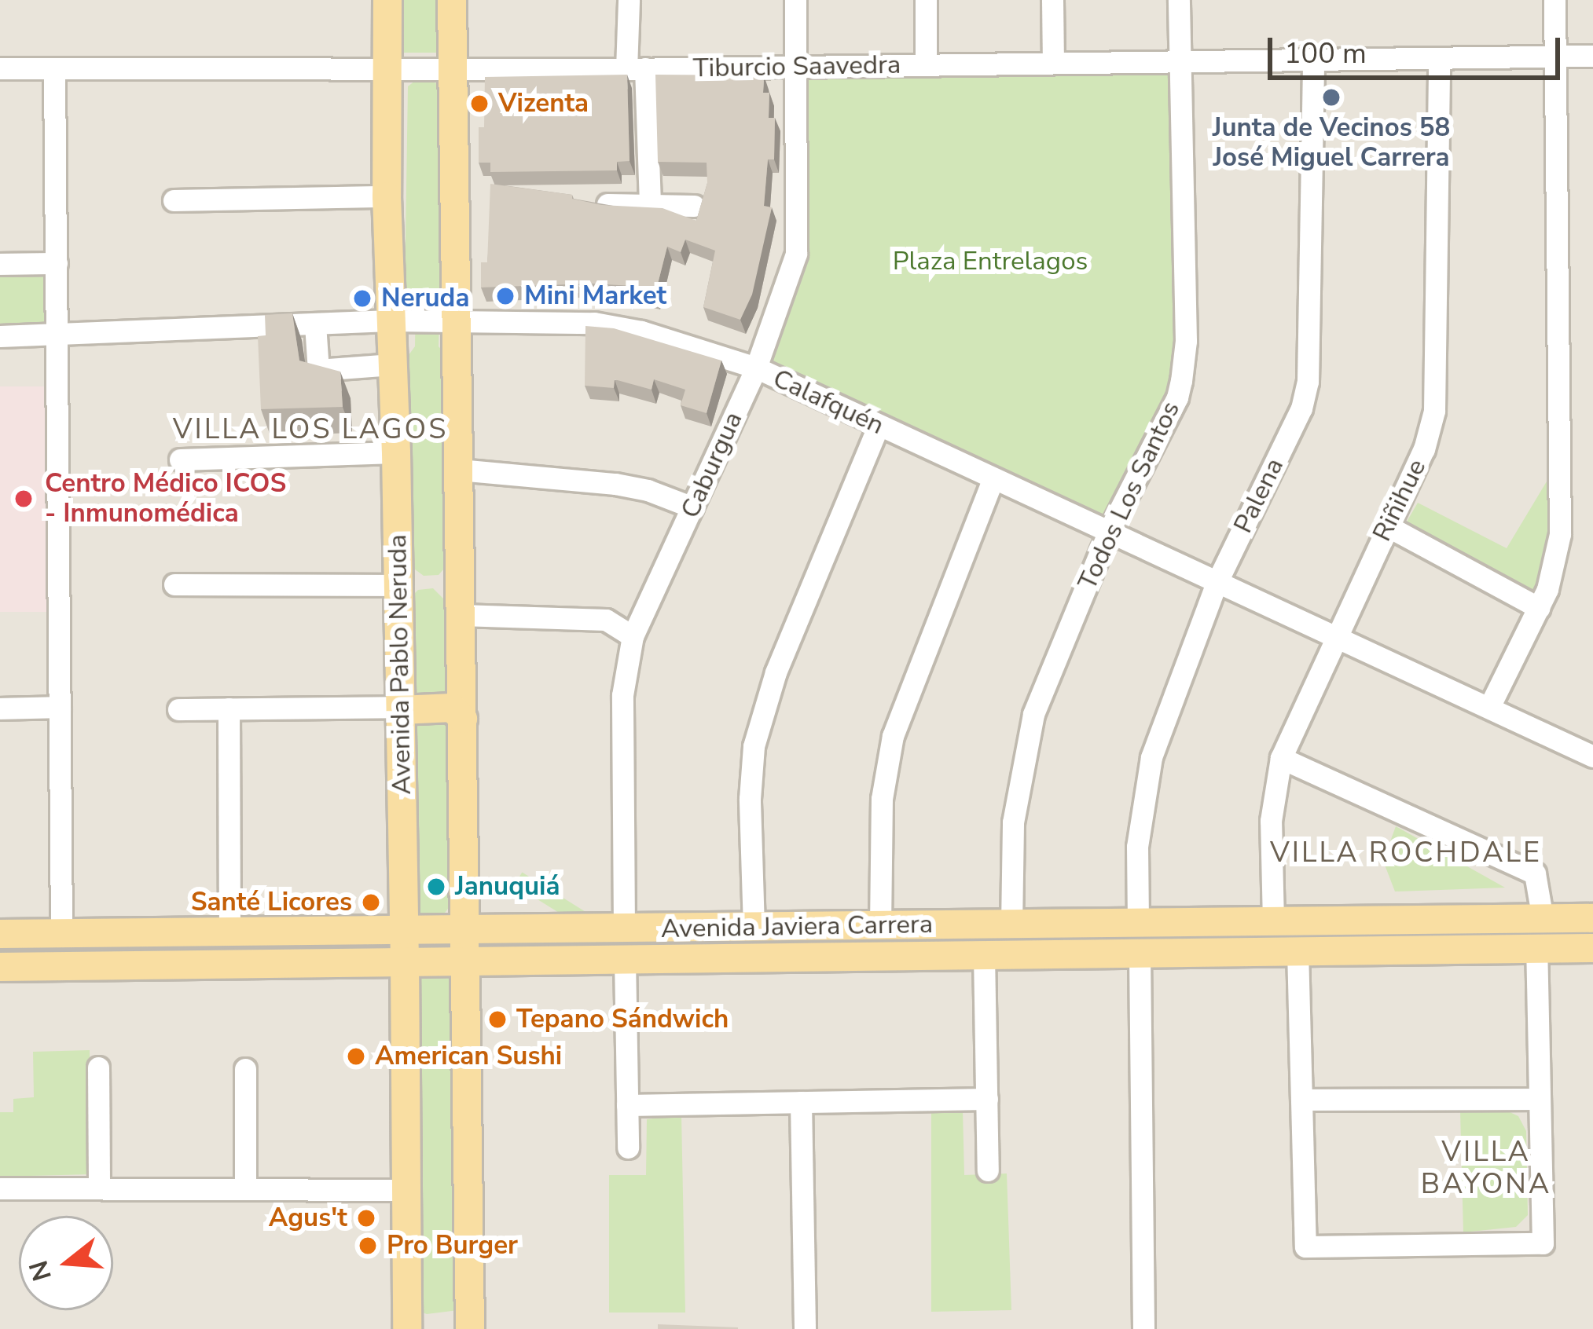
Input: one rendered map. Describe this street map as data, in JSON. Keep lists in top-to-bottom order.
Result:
{
  "streets": {
    "main road": ["Avenida Pablo Neruda", "Avenida Javiera Carrera"],
    "street": [
      "Tiburcio Saavedra",
      "Calafquén",
      "Caburgua",
      "Todos Los Santos",
      "Palena",
      "Riñihue"
    ]
  },
  "crossings": [
    ["Tiburcio Saavedra", "Caburgua"],
    ["Tiburcio Saavedra", "Todos Los Santos"],
    ["Tiburcio Saavedra", "Palena"],
    ["Tiburcio Saavedra", "Riñihue"],
    ["Tiburcio Saavedra", "Avenida Pablo Neruda"],
    ["Calafquén", "Caburgua"],
    ["Calafquén", "Todos Los Santos"],
    ["Calafquén", "Palena"],
    ["Calafquén", "Riñihue"],
    ["Calafquén", "Avenida Pablo Neruda"],
    ["Caburgua", "Avenida Javiera Carrera"],
    ["Todos Los Santos", "Avenida Javiera Carrera"],
    ["Palena", "Avenida Javiera Carrera"],
    ["Riñihue", "Avenida Javiera Carrera"],
    ["Avenida Pablo Neruda", "Avenida Javiera Carrera"]
  ],
  "districts": ["VILLA LOS LAGOS", "VILLA ROCHDALE", "VILLA BAYONA"],
  "parks": ["Plaza Entrelagos"],
  "places": [
    "Junta de Vecinos 58 José Miguel Carrera",
    "Vizenta",
    "Mini Market",
    "Neruda",
    "Centro Médico ICOS - Inmunomédica",
    "Januquiá",
    "Santé Licores",
    "Tepano Sándwich",
    "American Sushi",
    "Agus't",
    "Pro Burger"
  ],
  "scale_bar": "100 m",
  "north": "left"
}
